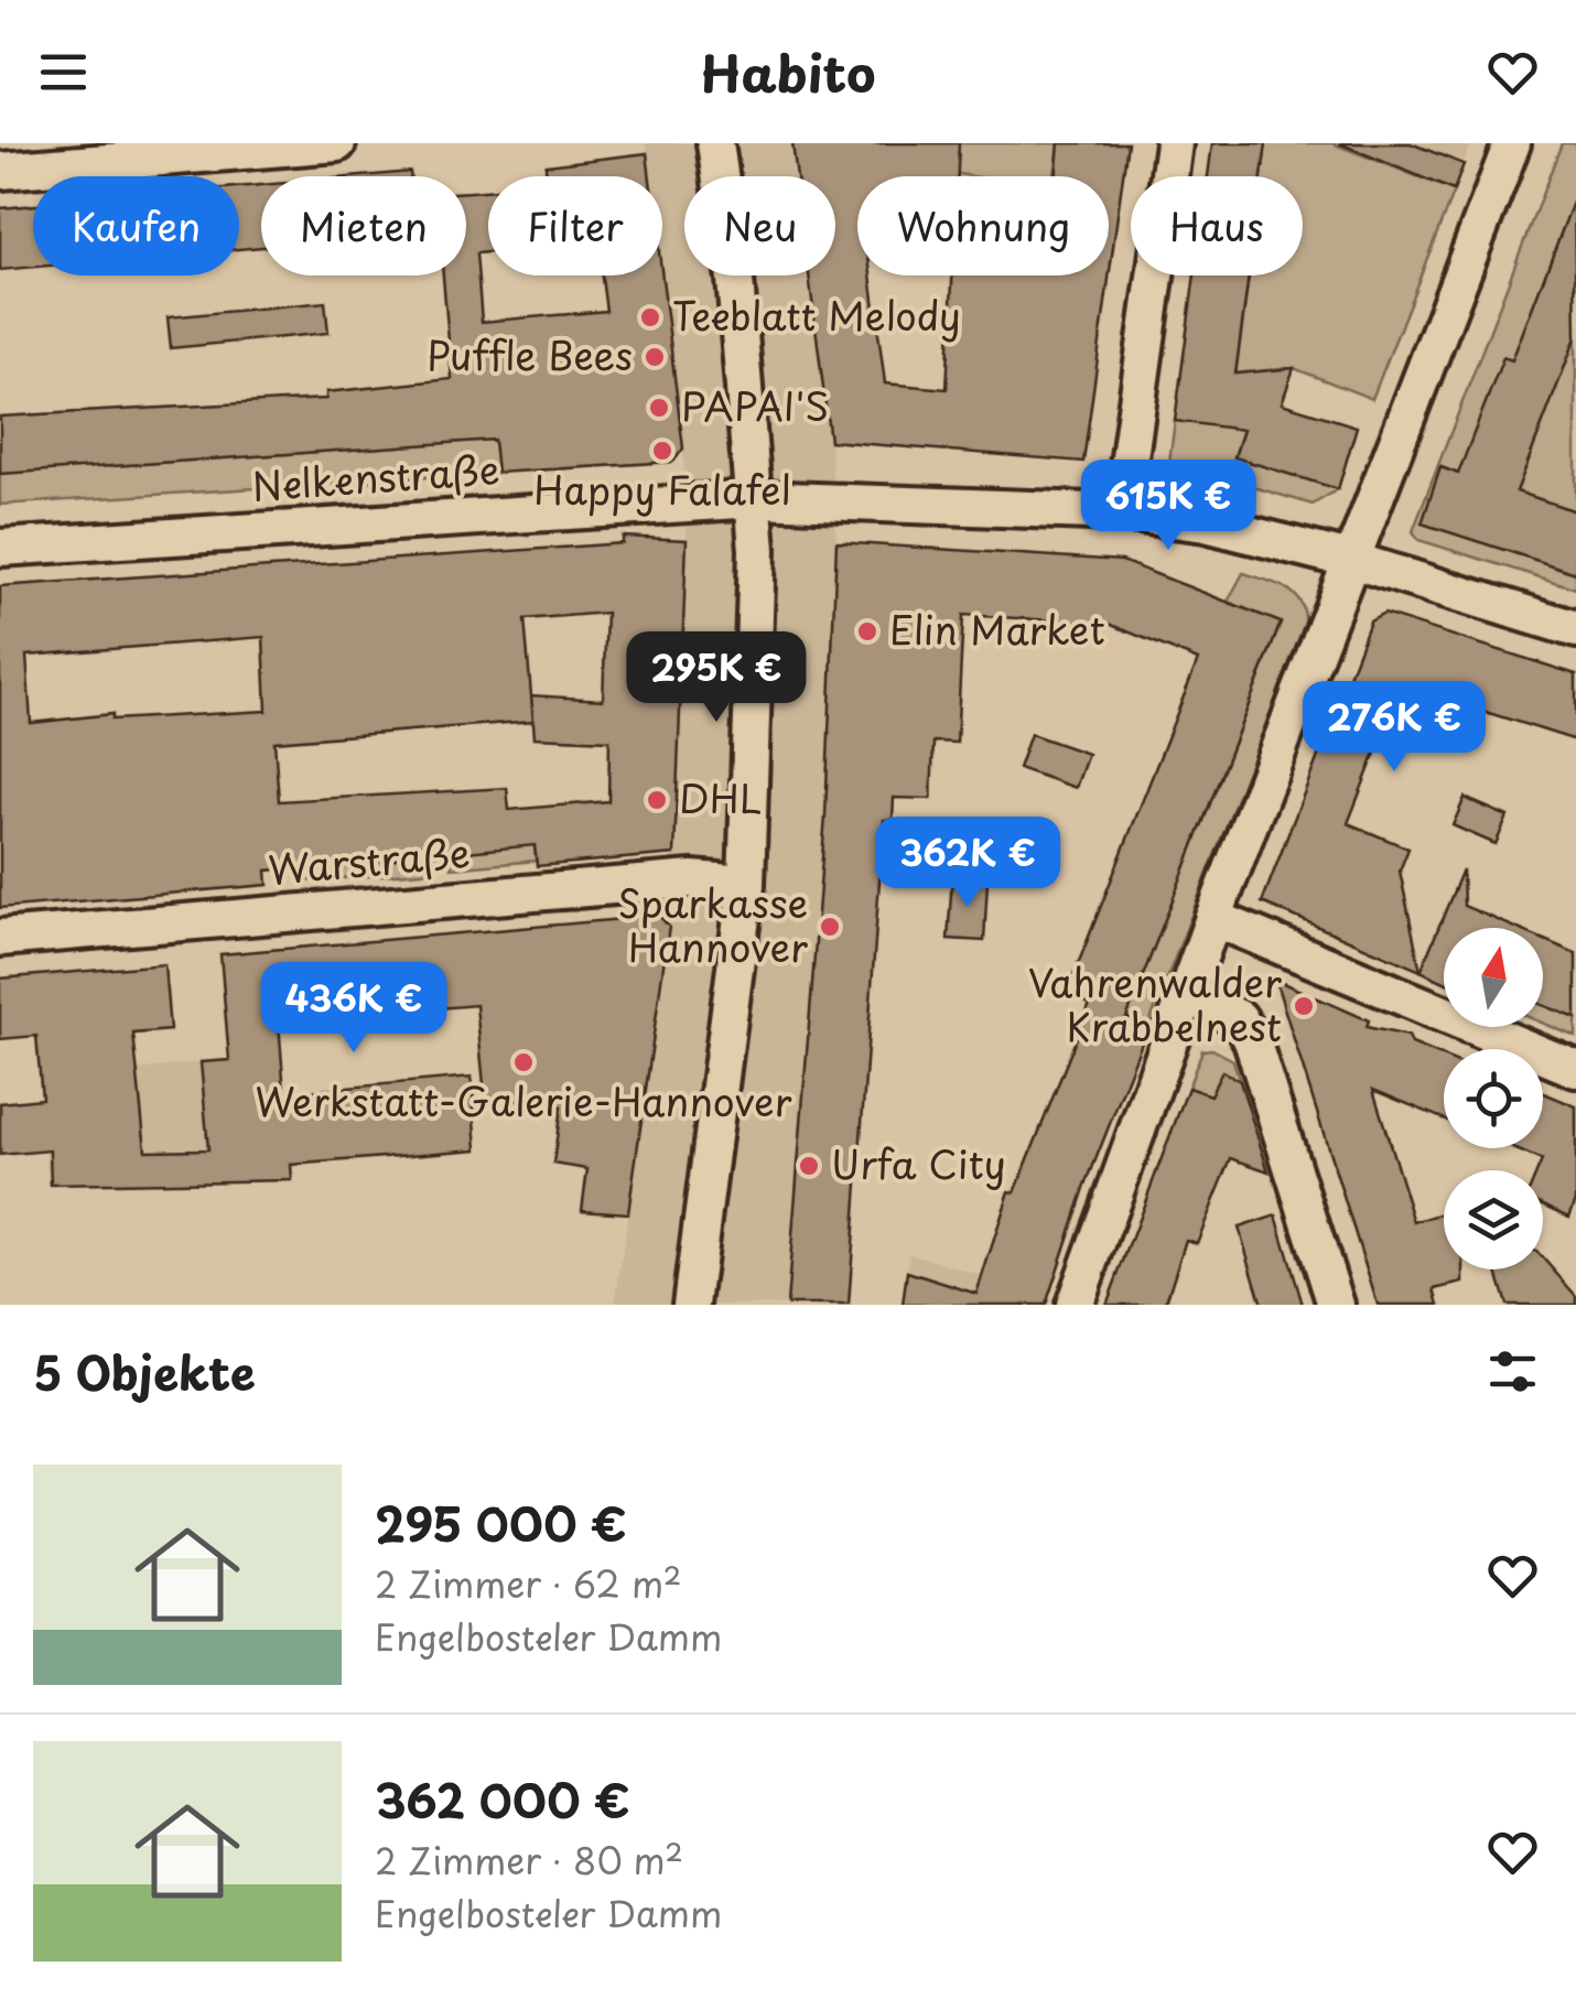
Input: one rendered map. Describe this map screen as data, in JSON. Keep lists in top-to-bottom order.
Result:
{
  "streets": {
    "street": ["Nelkenstraße", "Warstraße"]
  },
  "places": [
    "Teeblatt Melody",
    "Puffle Bees",
    "PAPAI'S",
    "Happy Falafel",
    "Elin Market",
    "DHL",
    "Sparkasse Hannover",
    "Vahrenwalder Krabbelnest",
    "Werkstatt-Galerie-Hannover",
    "Urfa City"
  ],
  "north": "top",
  "page": {
    "header": "Habito",
    "chip": [
      "Kaufen",
      "Mieten",
      "Filter",
      "Neu",
      "Wohnung",
      "Haus"
    ],
    "price": [
      "615K €",
      "295K €",
      "276K €",
      "362K €",
      "436K €"
    ],
    "heading": "5 Objekte",
    "list": [
      {
        "name": "295 000 €",
        "note": "2 Zimmer · 62 m² · Engelbosteler Damm"
      },
      {
        "name": "362 000 €",
        "note": "2 Zimmer · 80 m² · Engelbosteler Damm"
      }
    ]
  }
}
